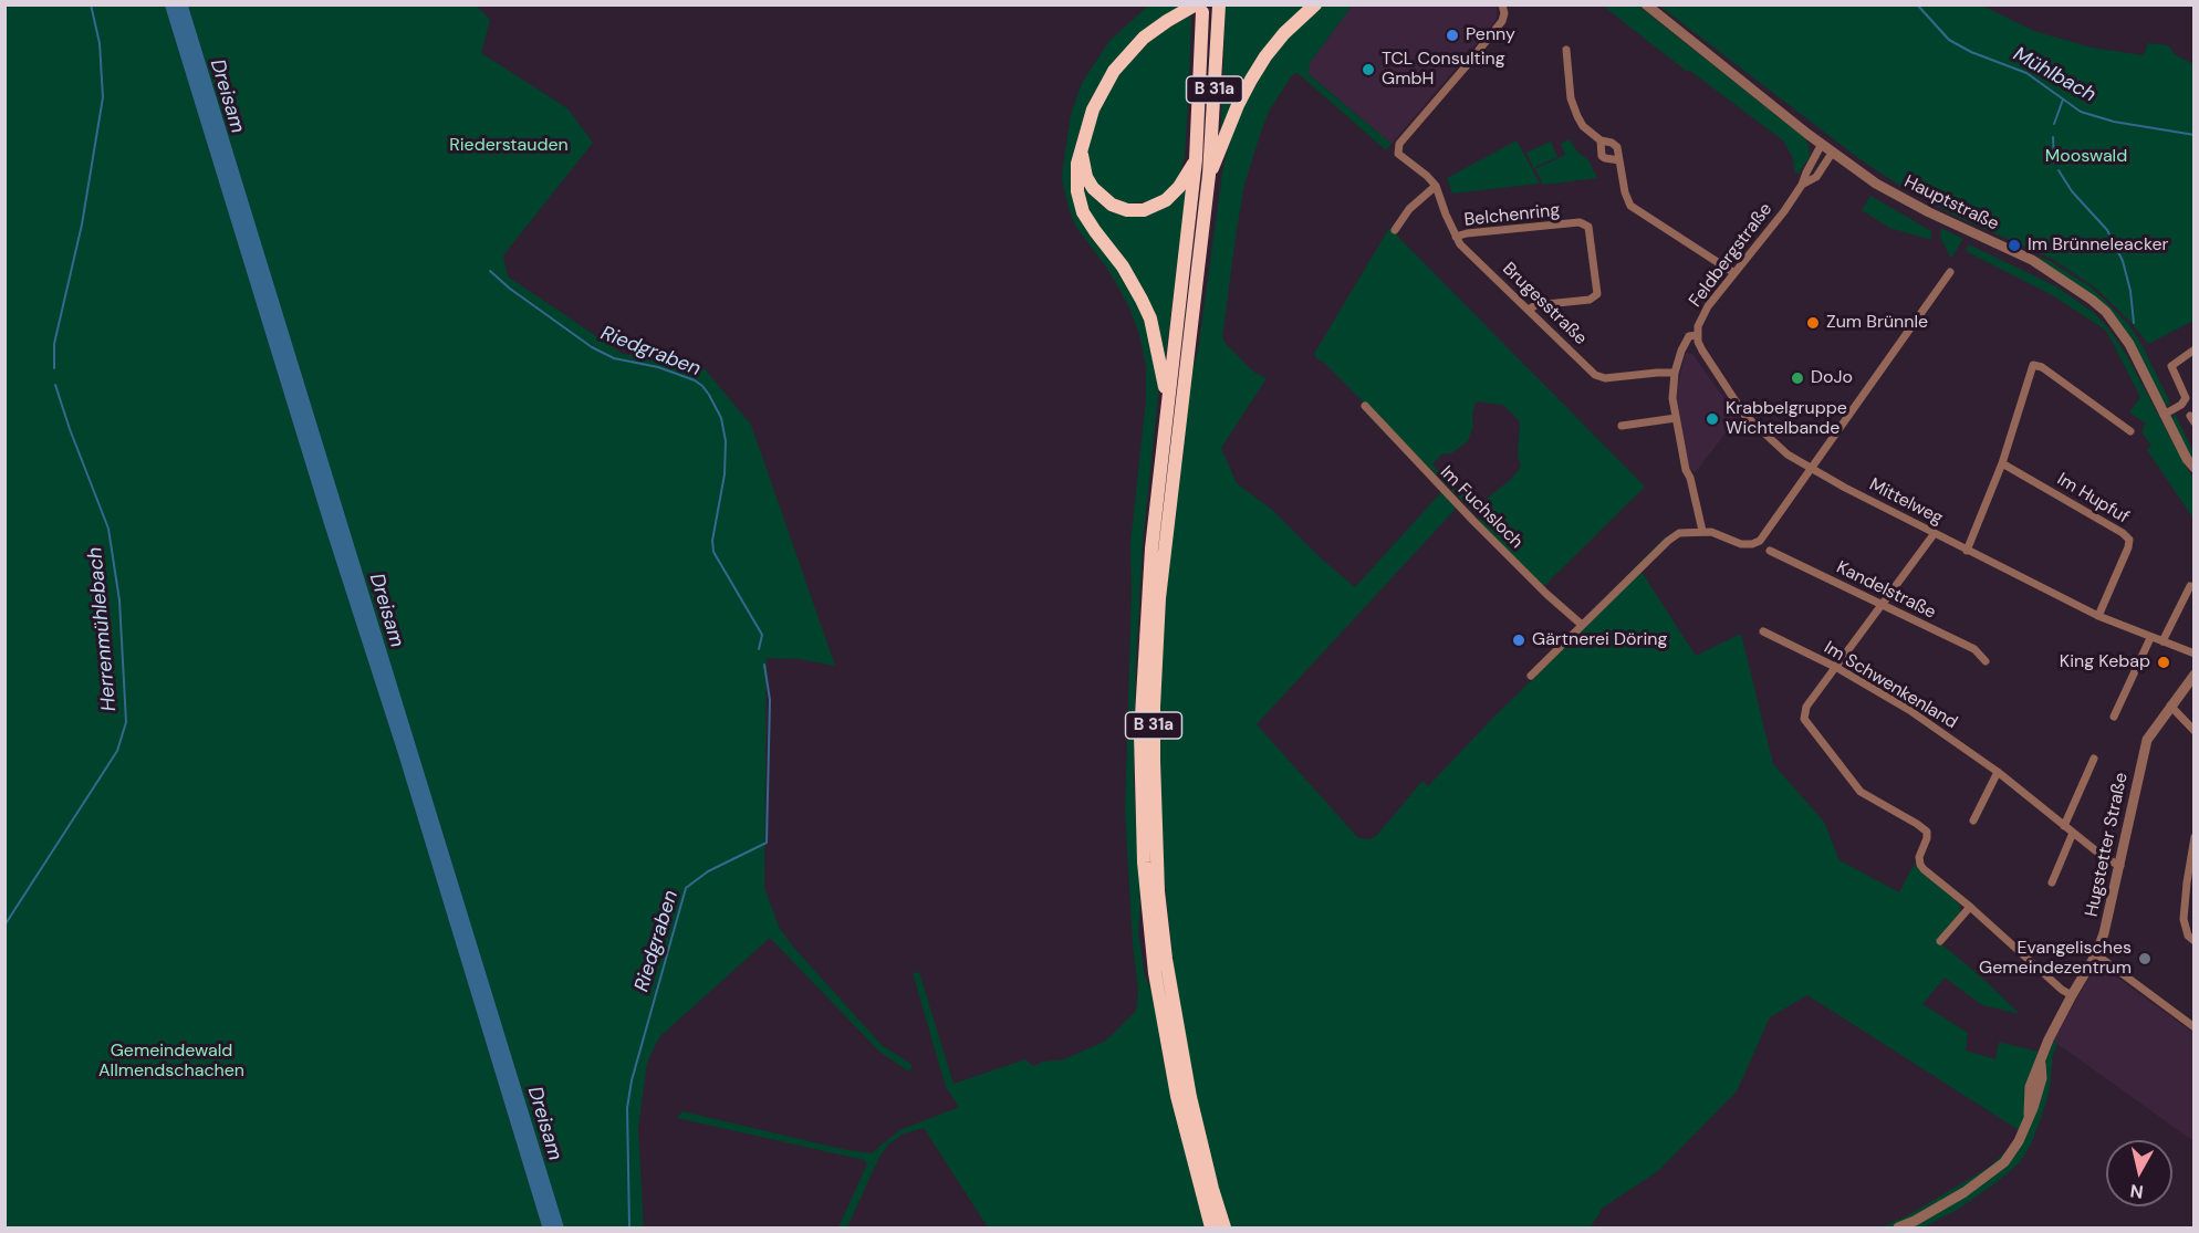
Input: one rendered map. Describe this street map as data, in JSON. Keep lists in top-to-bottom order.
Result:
{
  "streets": {
    "highway": ["B 31a"],
    "street": [
      "Hauptstraße",
      "Belchenring",
      "Feldbergstraße",
      "Brugesstraße",
      "Im Hupfuf",
      "Mittelweg",
      "Im Fuchsloch",
      "Kandelstraße",
      "Im Schwenkenland",
      "Hugstetter Straße"
    ]
  },
  "crossings": [
    ["Hauptstraße", "Feldbergstraße"],
    ["Belchenring", "Brugesstraße"],
    ["Feldbergstraße", "Brugesstraße"],
    ["Feldbergstraße", "Mittelweg"],
    ["Im Hupfuf", "Mittelweg"],
    ["Im Schwenkenland", "Hugstetter Straße"]
  ],
  "water": [
    "Mühlbach",
    "Dreisam",
    "Riedgraben",
    "Herrenmühlebach"
  ],
  "parks": ["Riederstauden", "Mooswald", "Gemeindewald Allmendschachen"],
  "places": [
    "Penny",
    "TCL Consulting GmbH",
    "Im Brünneleacker",
    "Zum Brünnle",
    "DoJo",
    "Krabbelgruppe Wichtelbande",
    "Gärtnerei Döring",
    "King Kebap",
    "Evangelisches Gemeindezentrum"
  ],
  "north": "bottom"
}
